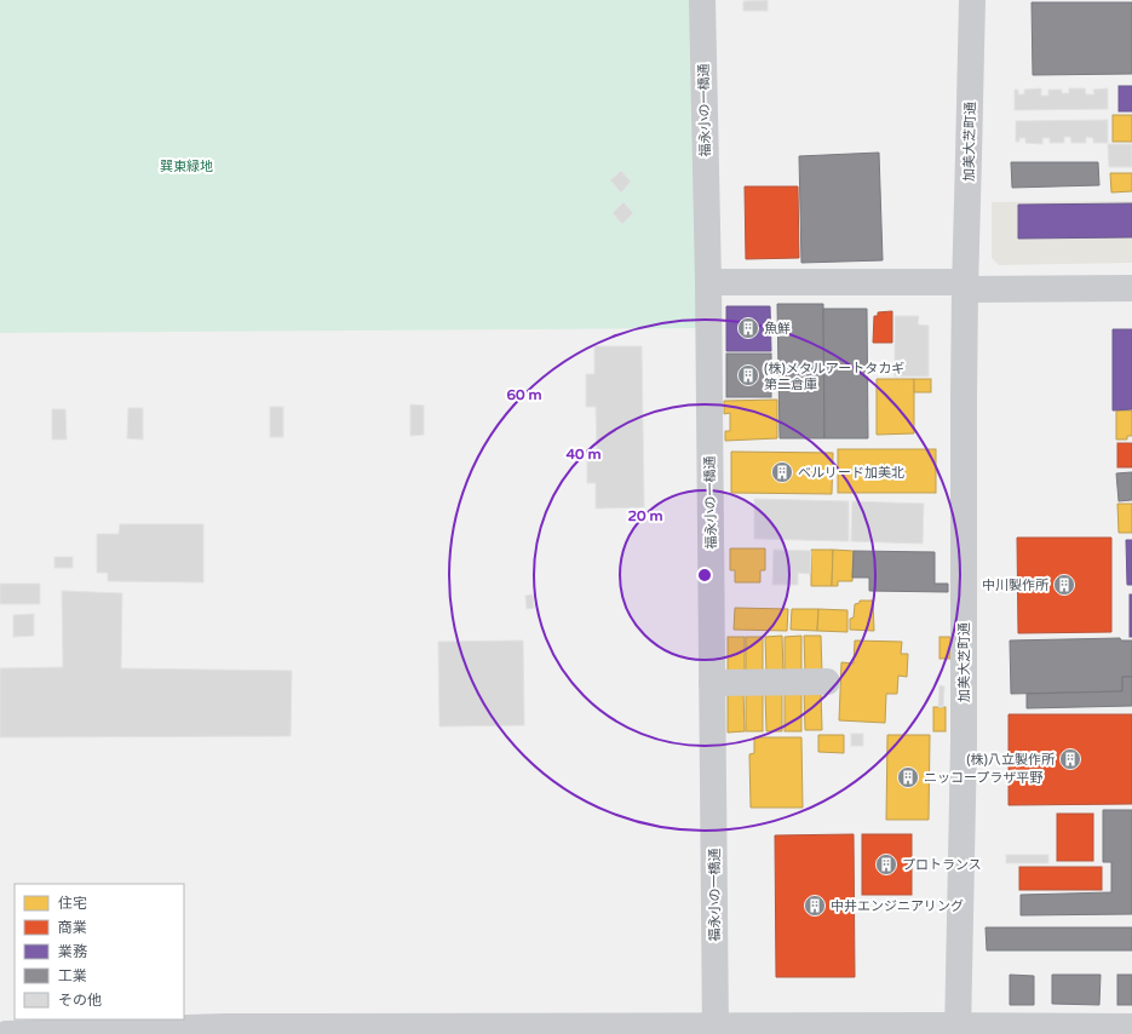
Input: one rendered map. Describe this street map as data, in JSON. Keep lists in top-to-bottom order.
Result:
{
  "streets": {
    "street": ["福永小の一橋通", "加美大芝町通"]
  },
  "parks": ["巽東緑地"],
  "places": {
    "building": [
      "魚鮮",
      "(株)メタルアートタカギ 第二倉庫",
      "ベルリード加美北",
      "中川製作所",
      "(株)八立製作所",
      "ニッコープラザ平野",
      "プロトランス",
      "中井エンジニアリング"
    ]
  },
  "legend": [
    "住宅",
    "商業",
    "業務",
    "工業",
    "その他"
  ],
  "rings": ["60 m", "40 m", "20 m"]
}
